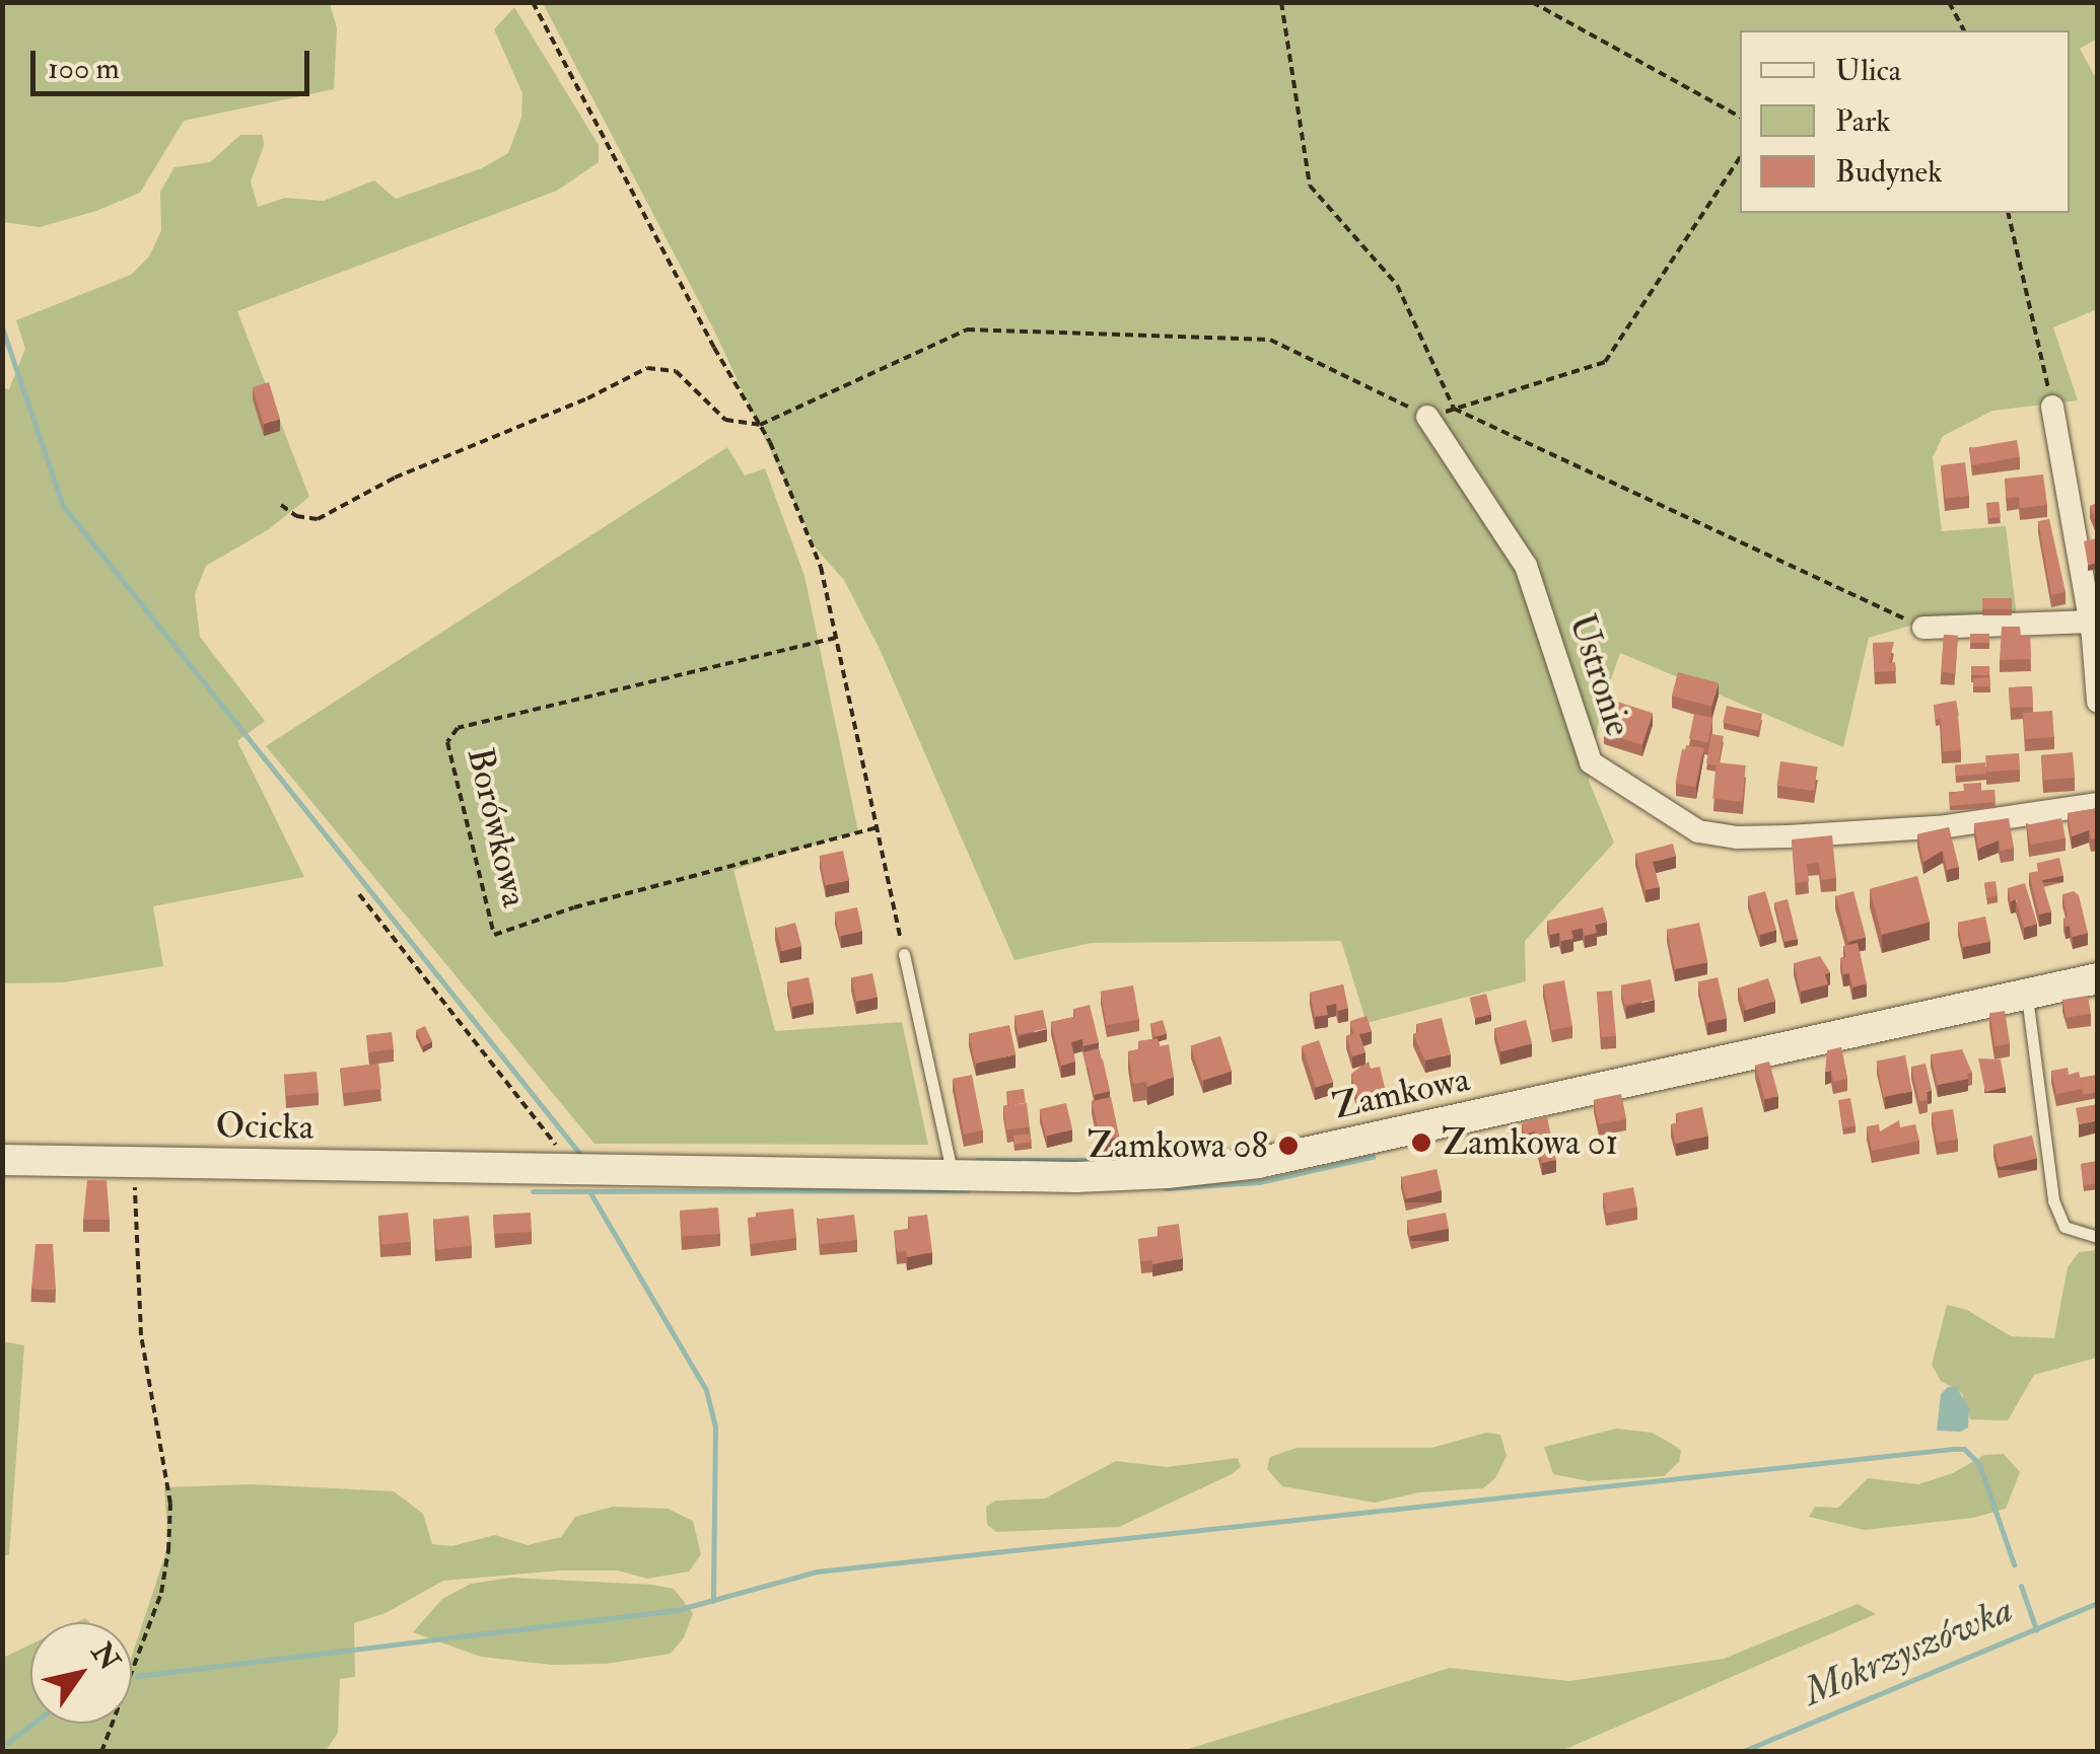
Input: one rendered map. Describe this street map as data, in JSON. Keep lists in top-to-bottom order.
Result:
{
  "streets": {
    "street": ["Ustronie", "Zamkowa", "Ocicka"],
    "path": ["Borówkowa"]
  },
  "crossings": [
    ["Zamkowa", "Ocicka"]
  ],
  "water": ["Mokrzyszówka"],
  "places": ["Zamkowa 01", "Zamkowa 08"],
  "legend": ["Ulica", "Park", "Budynek"],
  "scale_bar": "100 m",
  "north": "top right"
}
